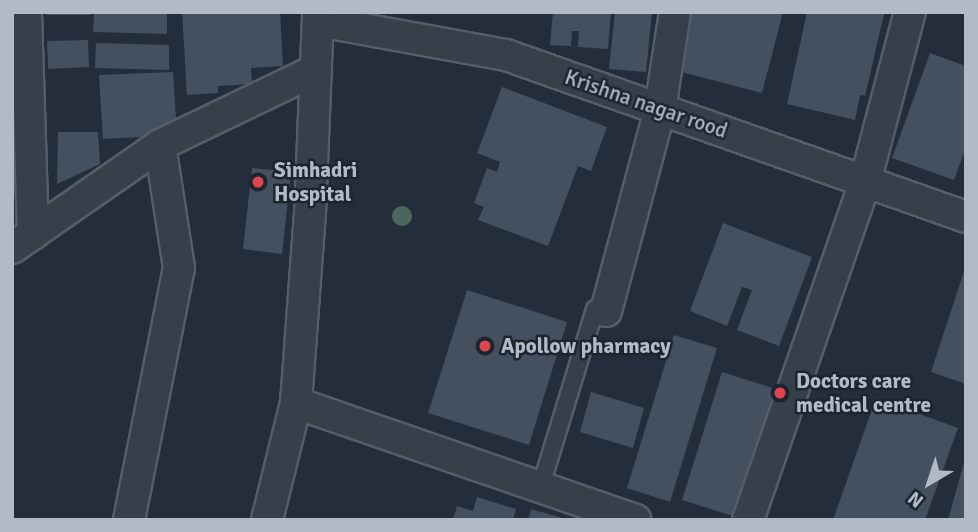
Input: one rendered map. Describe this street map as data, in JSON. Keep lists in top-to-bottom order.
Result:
{
  "streets": {
    "street": ["Krishna nagar rood"]
  },
  "places": ["Simhadri Hospital", "Apollow pharmacy", "Doctors care medical centre"],
  "north": "bottom left"
}
